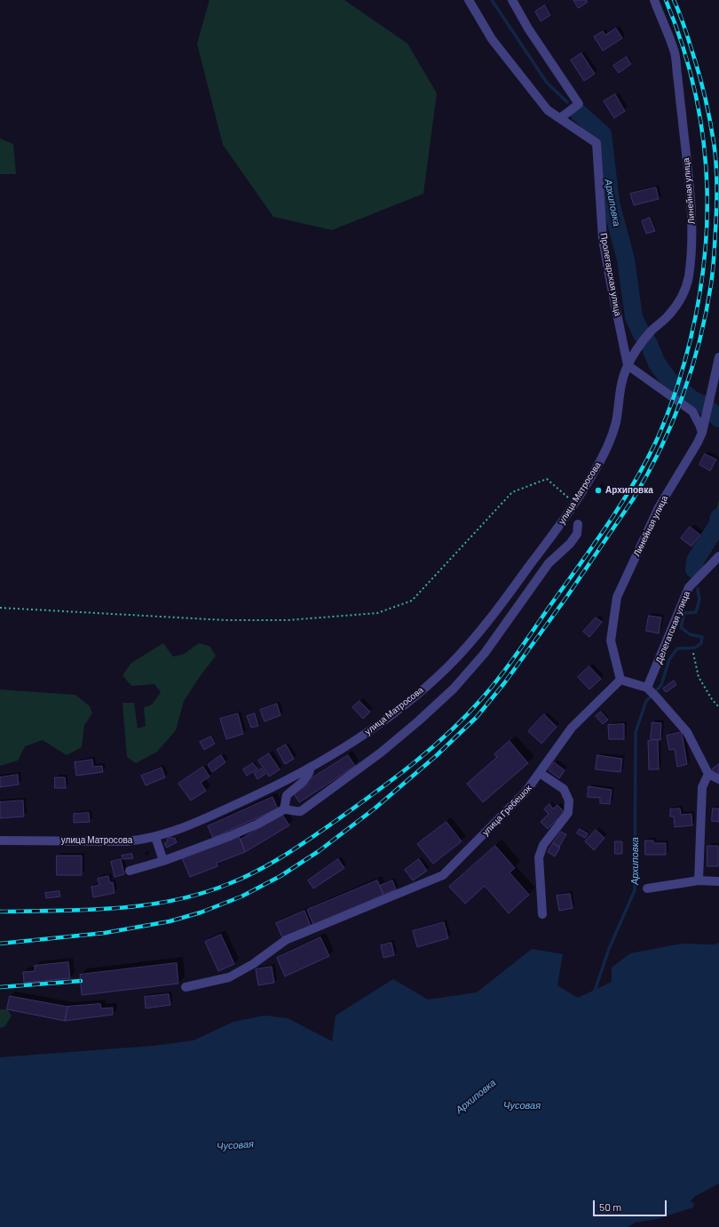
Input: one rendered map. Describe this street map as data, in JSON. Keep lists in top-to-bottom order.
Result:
{
  "streets": {
    "street": [
      "Линейная улица",
      "Пролетарская улица",
      "улица Матросова",
      "Делегатская улица",
      "улица Гребешок"
    ]
  },
  "crossings": [
    ["Линейная улица", "Пролетарская улица"],
    ["Линейная улица", "улица Матросова"],
    ["Линейная улица", "улица Гребешок"],
    ["Пролетарская улица", "улица Матросова"]
  ],
  "water": ["Архиповка", "Чусовая"],
  "places": ["Архиповка"],
  "scale_bar": "50 m"
}
